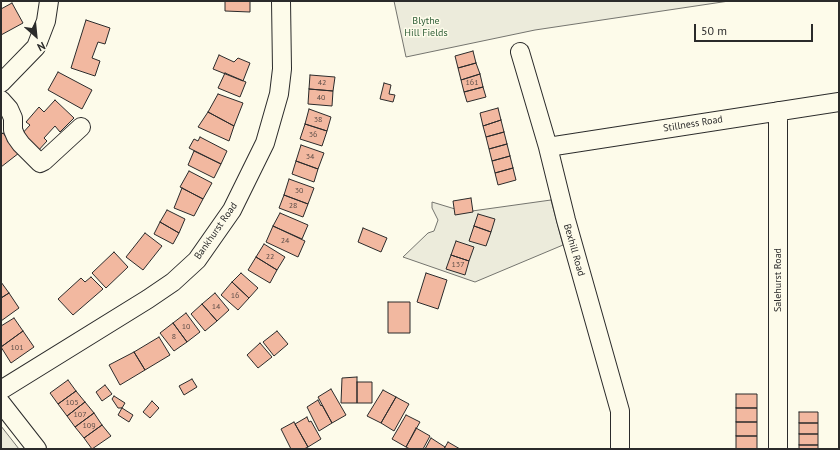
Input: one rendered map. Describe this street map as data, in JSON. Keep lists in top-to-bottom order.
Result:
{
  "streets": {
    "street": [
      "Stillness Road",
      "Bankhurst Road",
      "Bexhill Road",
      "Salehurst Road"
    ]
  },
  "crossings": [
    ["Stillness Road", "Bexhill Road"],
    ["Stillness Road", "Salehurst Road"]
  ],
  "parks": ["Blythe Hill Fields"],
  "house_numbers": [
    "42",
    "161",
    "40",
    "38",
    "36",
    "34",
    "30",
    "28",
    "24",
    "22",
    "137",
    "16",
    "14",
    "10",
    "8",
    "101",
    "105",
    "107",
    "109"
  ],
  "scale_bar": "50 m",
  "north": "bottom right"
}
